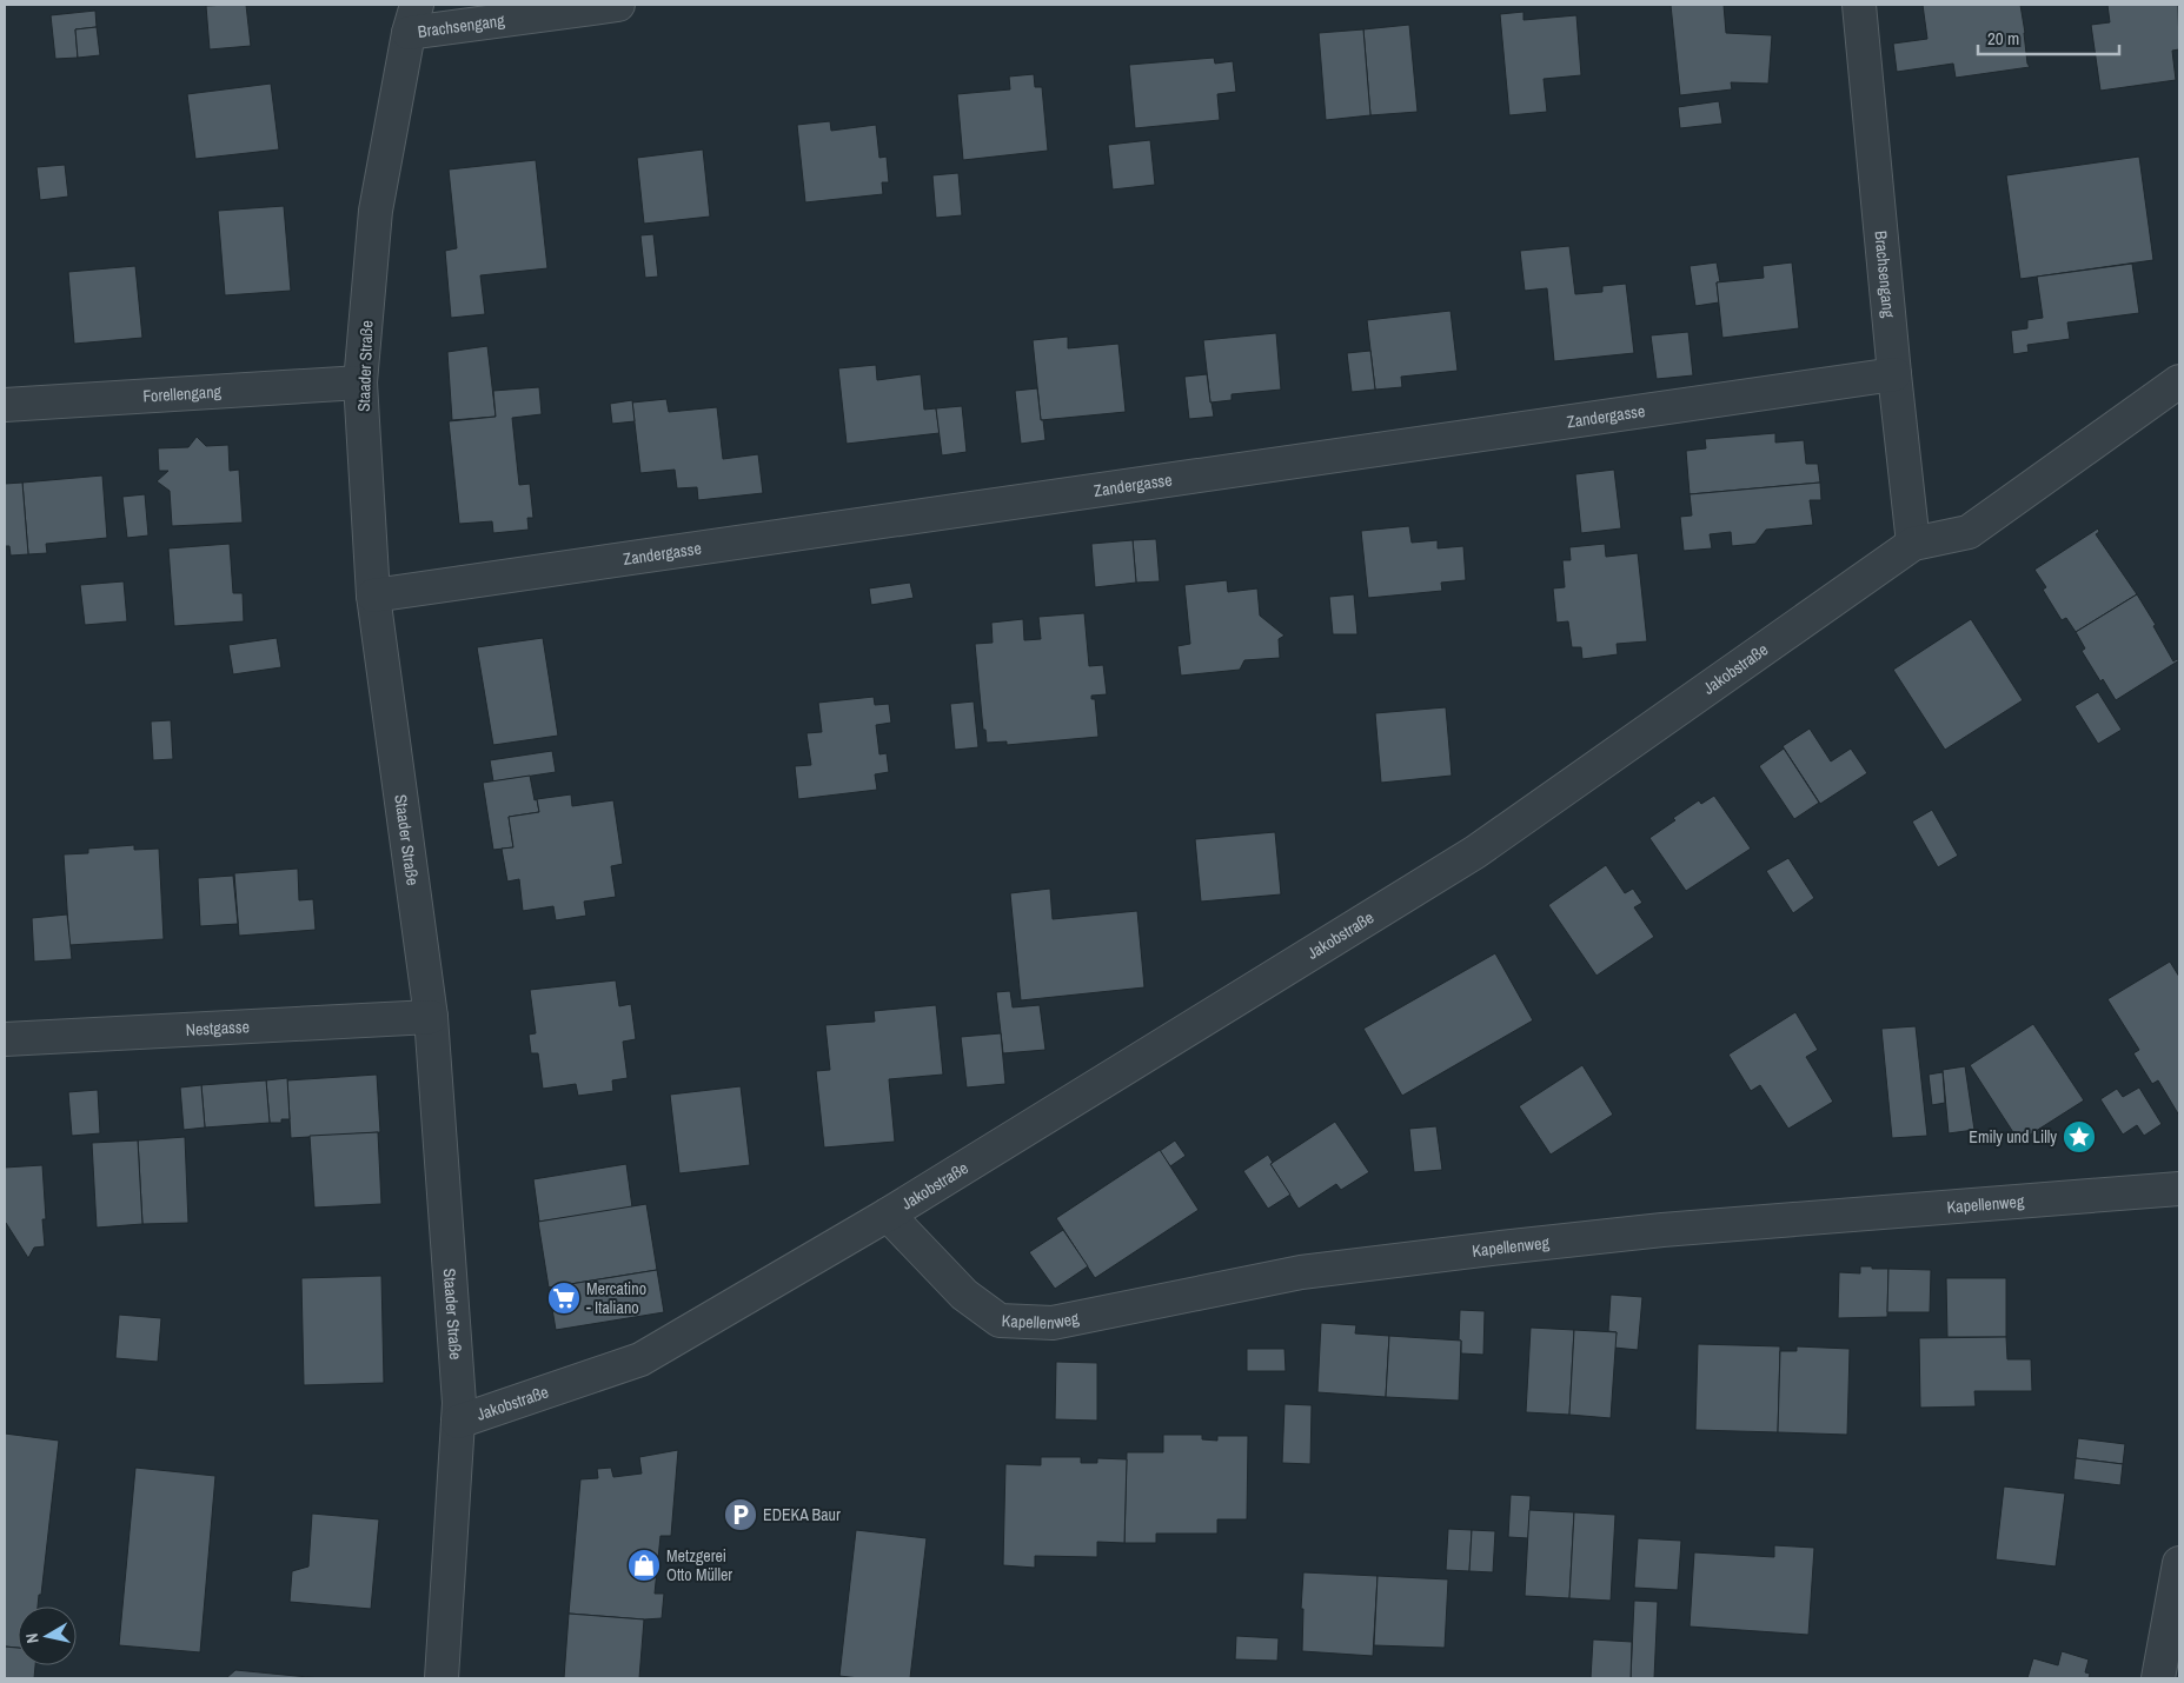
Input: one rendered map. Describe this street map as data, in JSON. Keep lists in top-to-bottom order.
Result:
{
  "streets": {
    "street": [
      "Brachsengang",
      "Staader Straße",
      "Forellengang",
      "Zandergasse",
      "Jakobstraße",
      "Nestgasse",
      "Kapellenweg"
    ]
  },
  "crossings": [
    ["Brachsengang", "Staader Straße"],
    ["Brachsengang", "Zandergasse"],
    ["Brachsengang", "Jakobstraße"],
    ["Staader Straße", "Forellengang"],
    ["Staader Straße", "Zandergasse"],
    ["Staader Straße", "Jakobstraße"],
    ["Staader Straße", "Nestgasse"],
    ["Jakobstraße", "Kapellenweg"]
  ],
  "places": {
    "place": ["Emily und Lilly"],
    "supermarket": ["Mercatino - Italiano"],
    "parking": ["EDEKA Baur"],
    "shop": ["Metzgerei Otto Müller"]
  },
  "scale_bar": "20 m",
  "north": "left"
}
